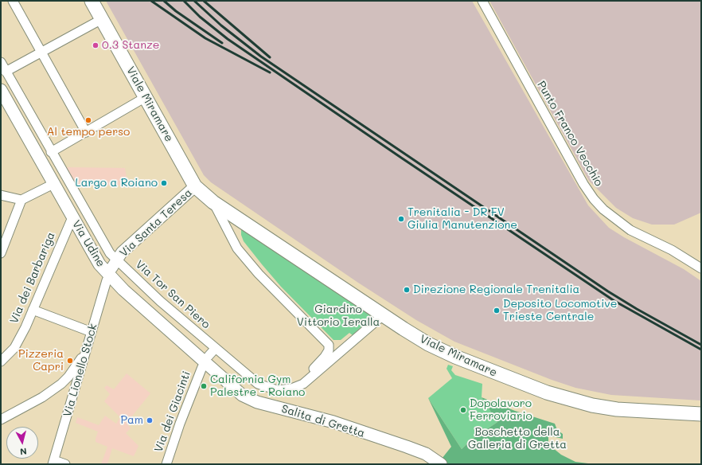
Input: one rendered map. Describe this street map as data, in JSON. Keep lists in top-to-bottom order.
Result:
{
  "streets": {
    "main road": ["Viale Miramare", "Via Udine", "Salita di Gretta"],
    "street": [
      "Punto Franco Vecchio",
      "Via Santa Teresa",
      "Via dei Barbariga",
      "Via Tor San Piero",
      "Via Lionello Stock",
      "Via dei Giacinti"
    ]
  },
  "crossings": [
    ["Viale Miramare", "Via Santa Teresa"],
    ["Viale Miramare", "Via Tor San Piero"],
    ["Via Santa Teresa", "Via Tor San Piero"],
    ["Via Udine", "Via dei Barbariga"],
    ["Via Udine", "Via dei Giacinti"],
    ["Via Udine", "Salita di Gretta"],
    ["Via dei Giacinti", "Salita di Gretta"]
  ],
  "parks": ["Giardino Vittorio Ieralla", "Boschetto della Galleria di Gretta"],
  "places": [
    "0.3 Stanze",
    "Al tempo perso",
    "Largo a Roiano",
    "Trenitalia - DR FV Giulia Manutenzione",
    "Direzione Regionale Trenitalia",
    "Deposito Locomotive Trieste Centrale",
    "Pizzeria Capri",
    "California Gym Palestre - Roiano",
    "Dopolavoro Ferroviario",
    "Pam"
  ],
  "north": "bottom"
}
